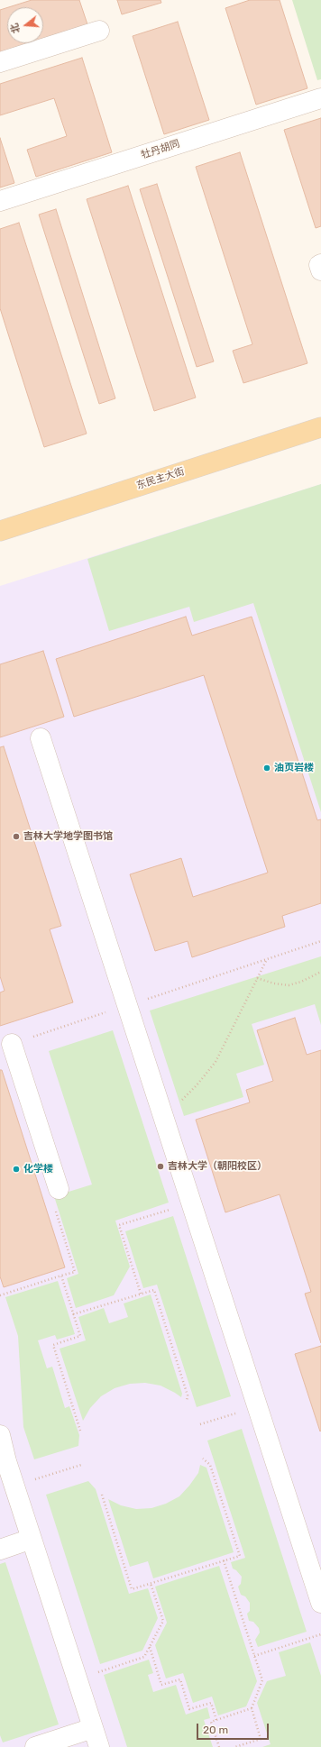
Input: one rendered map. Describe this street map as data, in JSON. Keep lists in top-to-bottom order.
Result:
{
  "streets": {
    "main road": ["东民主大街"],
    "street": ["牡丹胡同"]
  },
  "places": [
    "油页岩楼",
    "吉林大学地学图书馆",
    "吉林大学（朝阳校区）",
    "化学楼"
  ],
  "scale_bar": "20 m",
  "north": "left"
}
